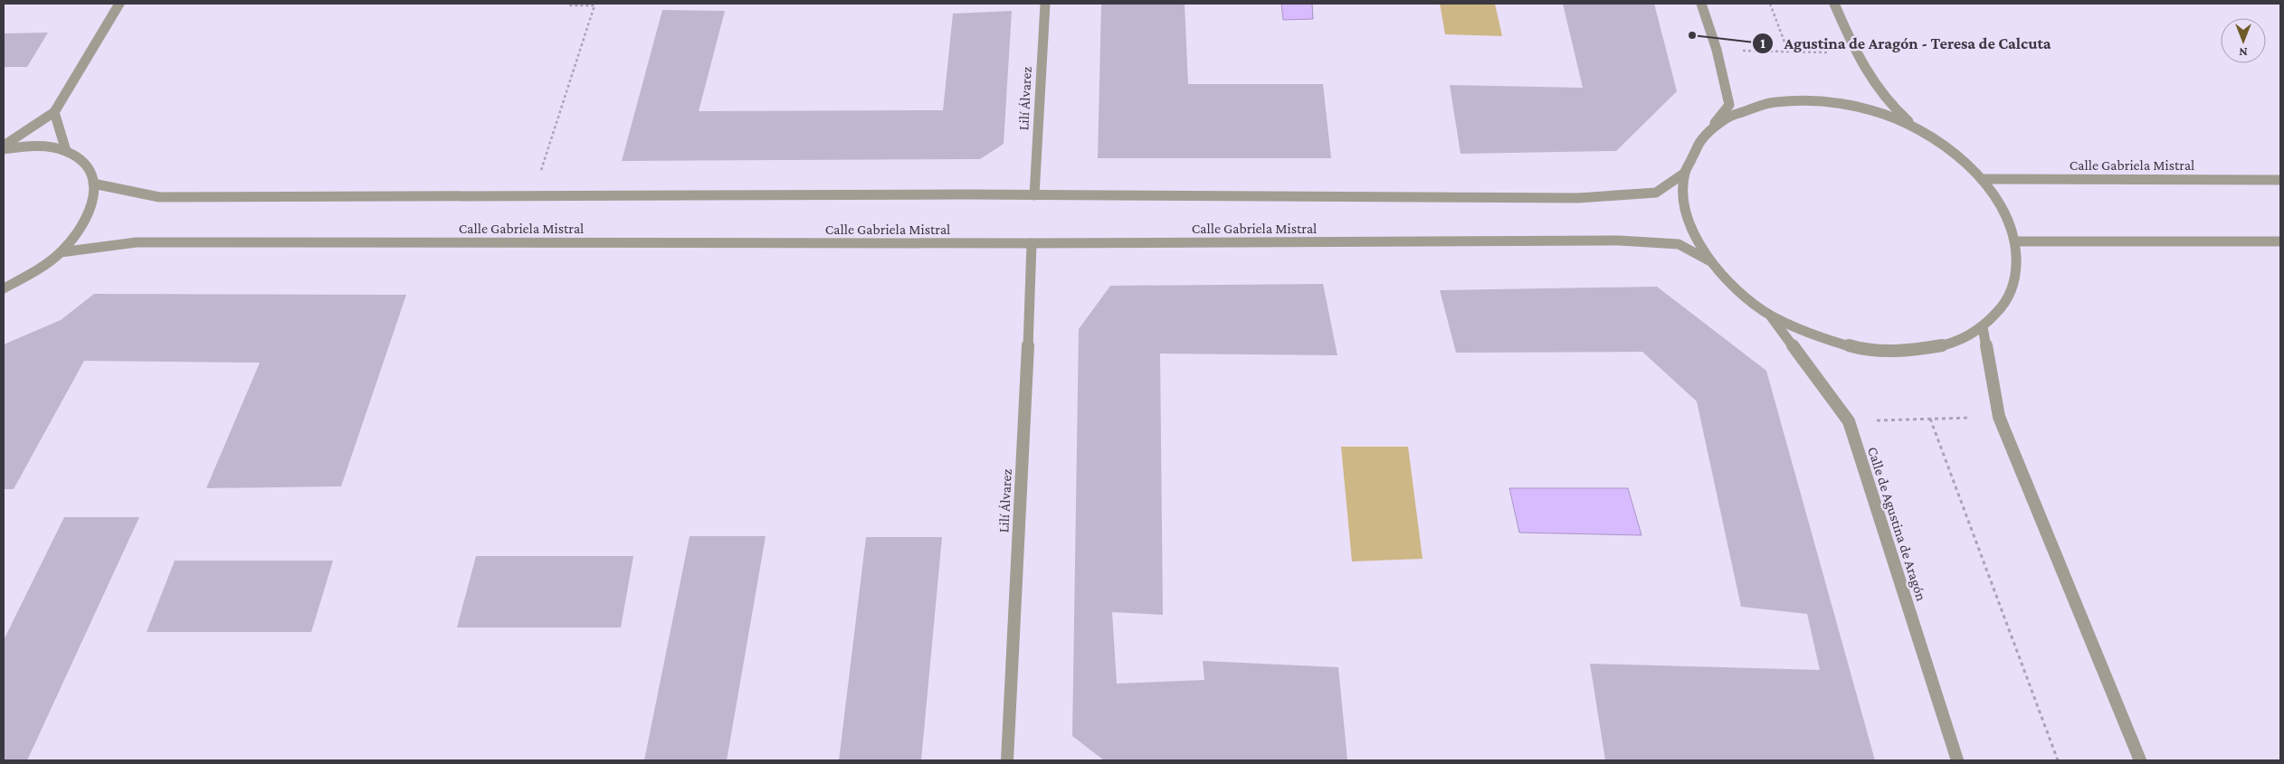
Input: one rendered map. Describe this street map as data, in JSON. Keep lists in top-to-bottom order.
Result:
{
  "streets": {
    "street": ["Lilí Álvarez", "Calle Gabriela Mistral", "Calle de Agustina de Aragón"]
  },
  "crossings": [
    ["Lilí Álvarez", "Calle Gabriela Mistral"]
  ],
  "places": ["Agustina de Aragón - Teresa de Calcuta"],
  "north": "bottom"
}
